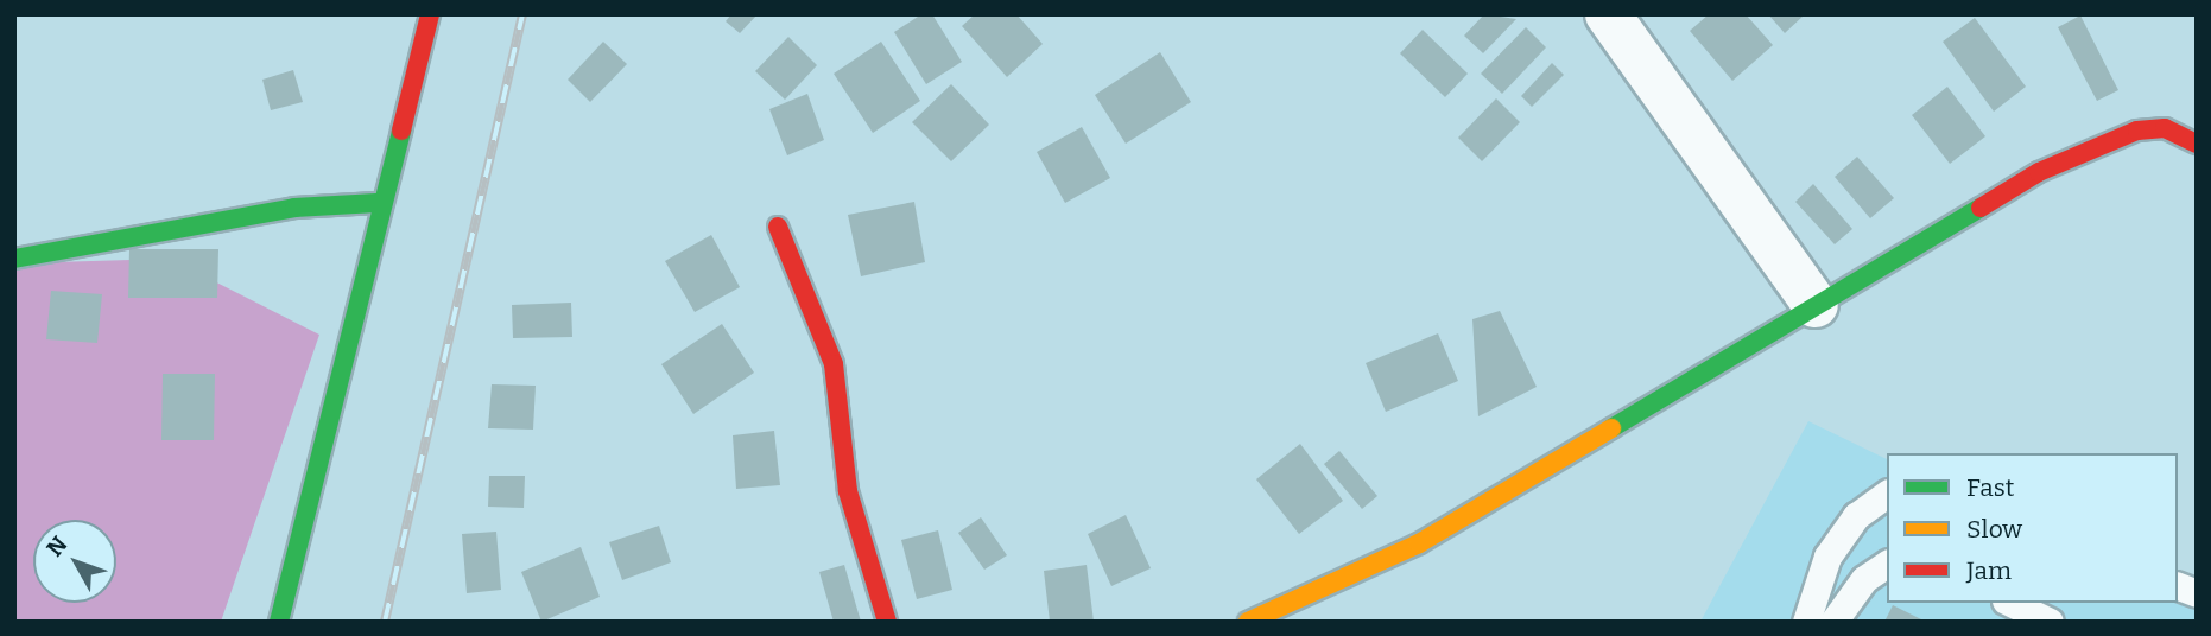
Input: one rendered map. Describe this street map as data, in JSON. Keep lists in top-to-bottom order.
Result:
{
  "legend": ["Fast", "Slow", "Jam"],
  "north": "top left"
}
